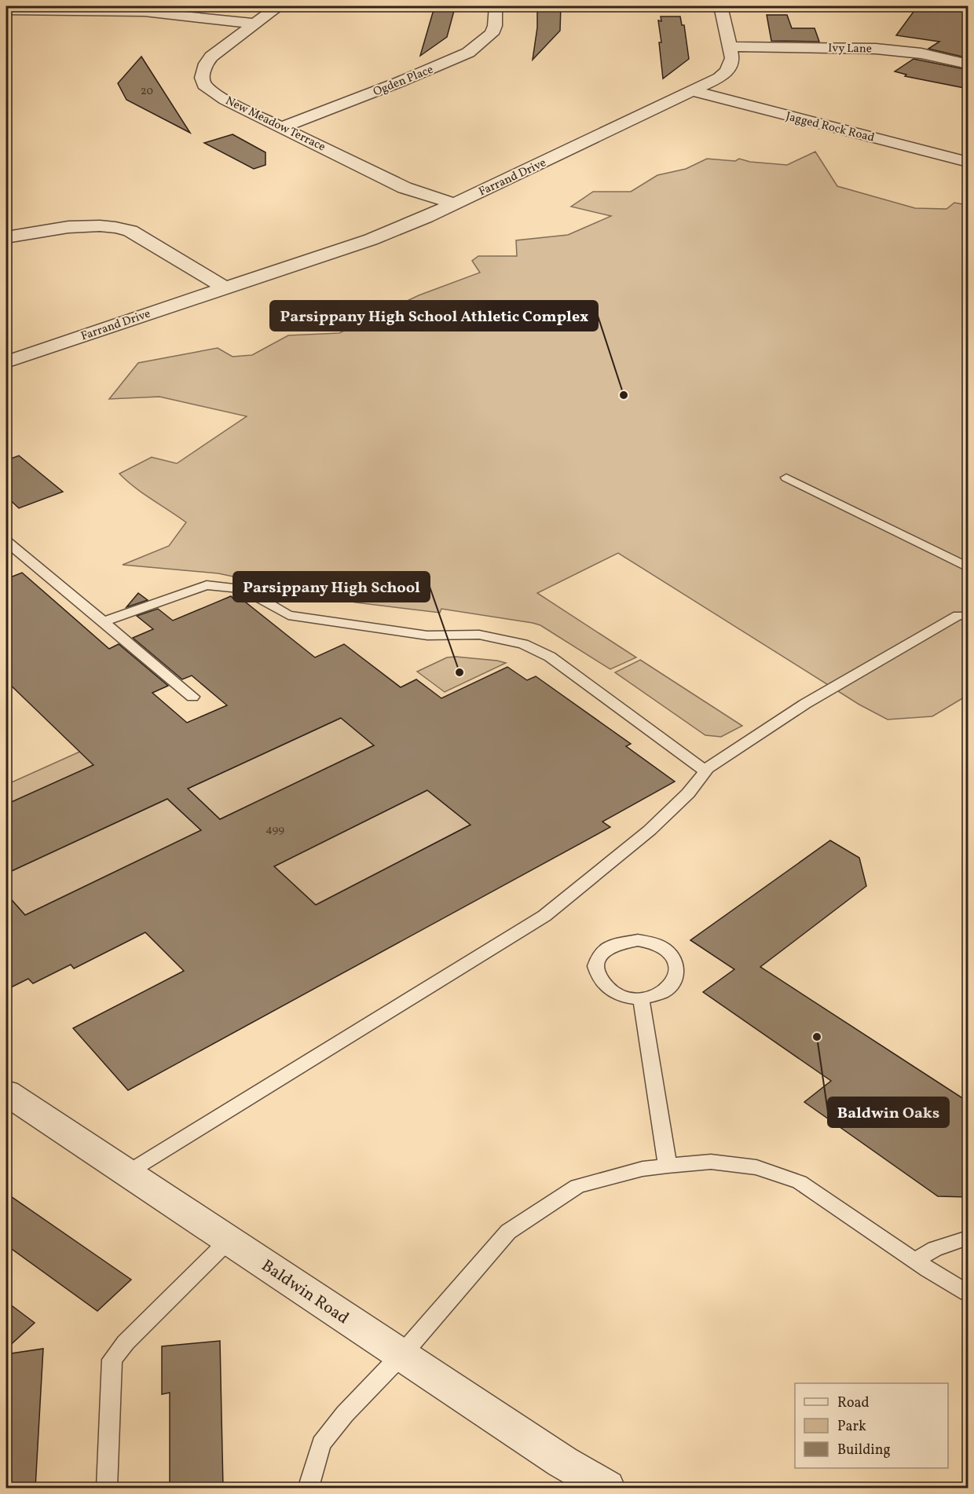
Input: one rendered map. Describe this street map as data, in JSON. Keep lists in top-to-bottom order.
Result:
{
  "streets": {
    "street": [
      "Ivy Lane",
      "Ogden Place",
      "New Meadow Terrace",
      "Jagged Rock Road",
      "Farrand Drive",
      "Baldwin Road"
    ]
  },
  "crossings": [
    ["Ivy Lane", "Farrand Drive"],
    ["Ogden Place", "New Meadow Terrace"],
    ["New Meadow Terrace", "Farrand Drive"],
    ["Jagged Rock Road", "Farrand Drive"]
  ],
  "places": ["Parsippany High School Athletic Complex", "Parsippany High School", "Baldwin Oaks"],
  "house_numbers": ["20", "499"],
  "legend": ["Road", "Park", "Building"]
}
